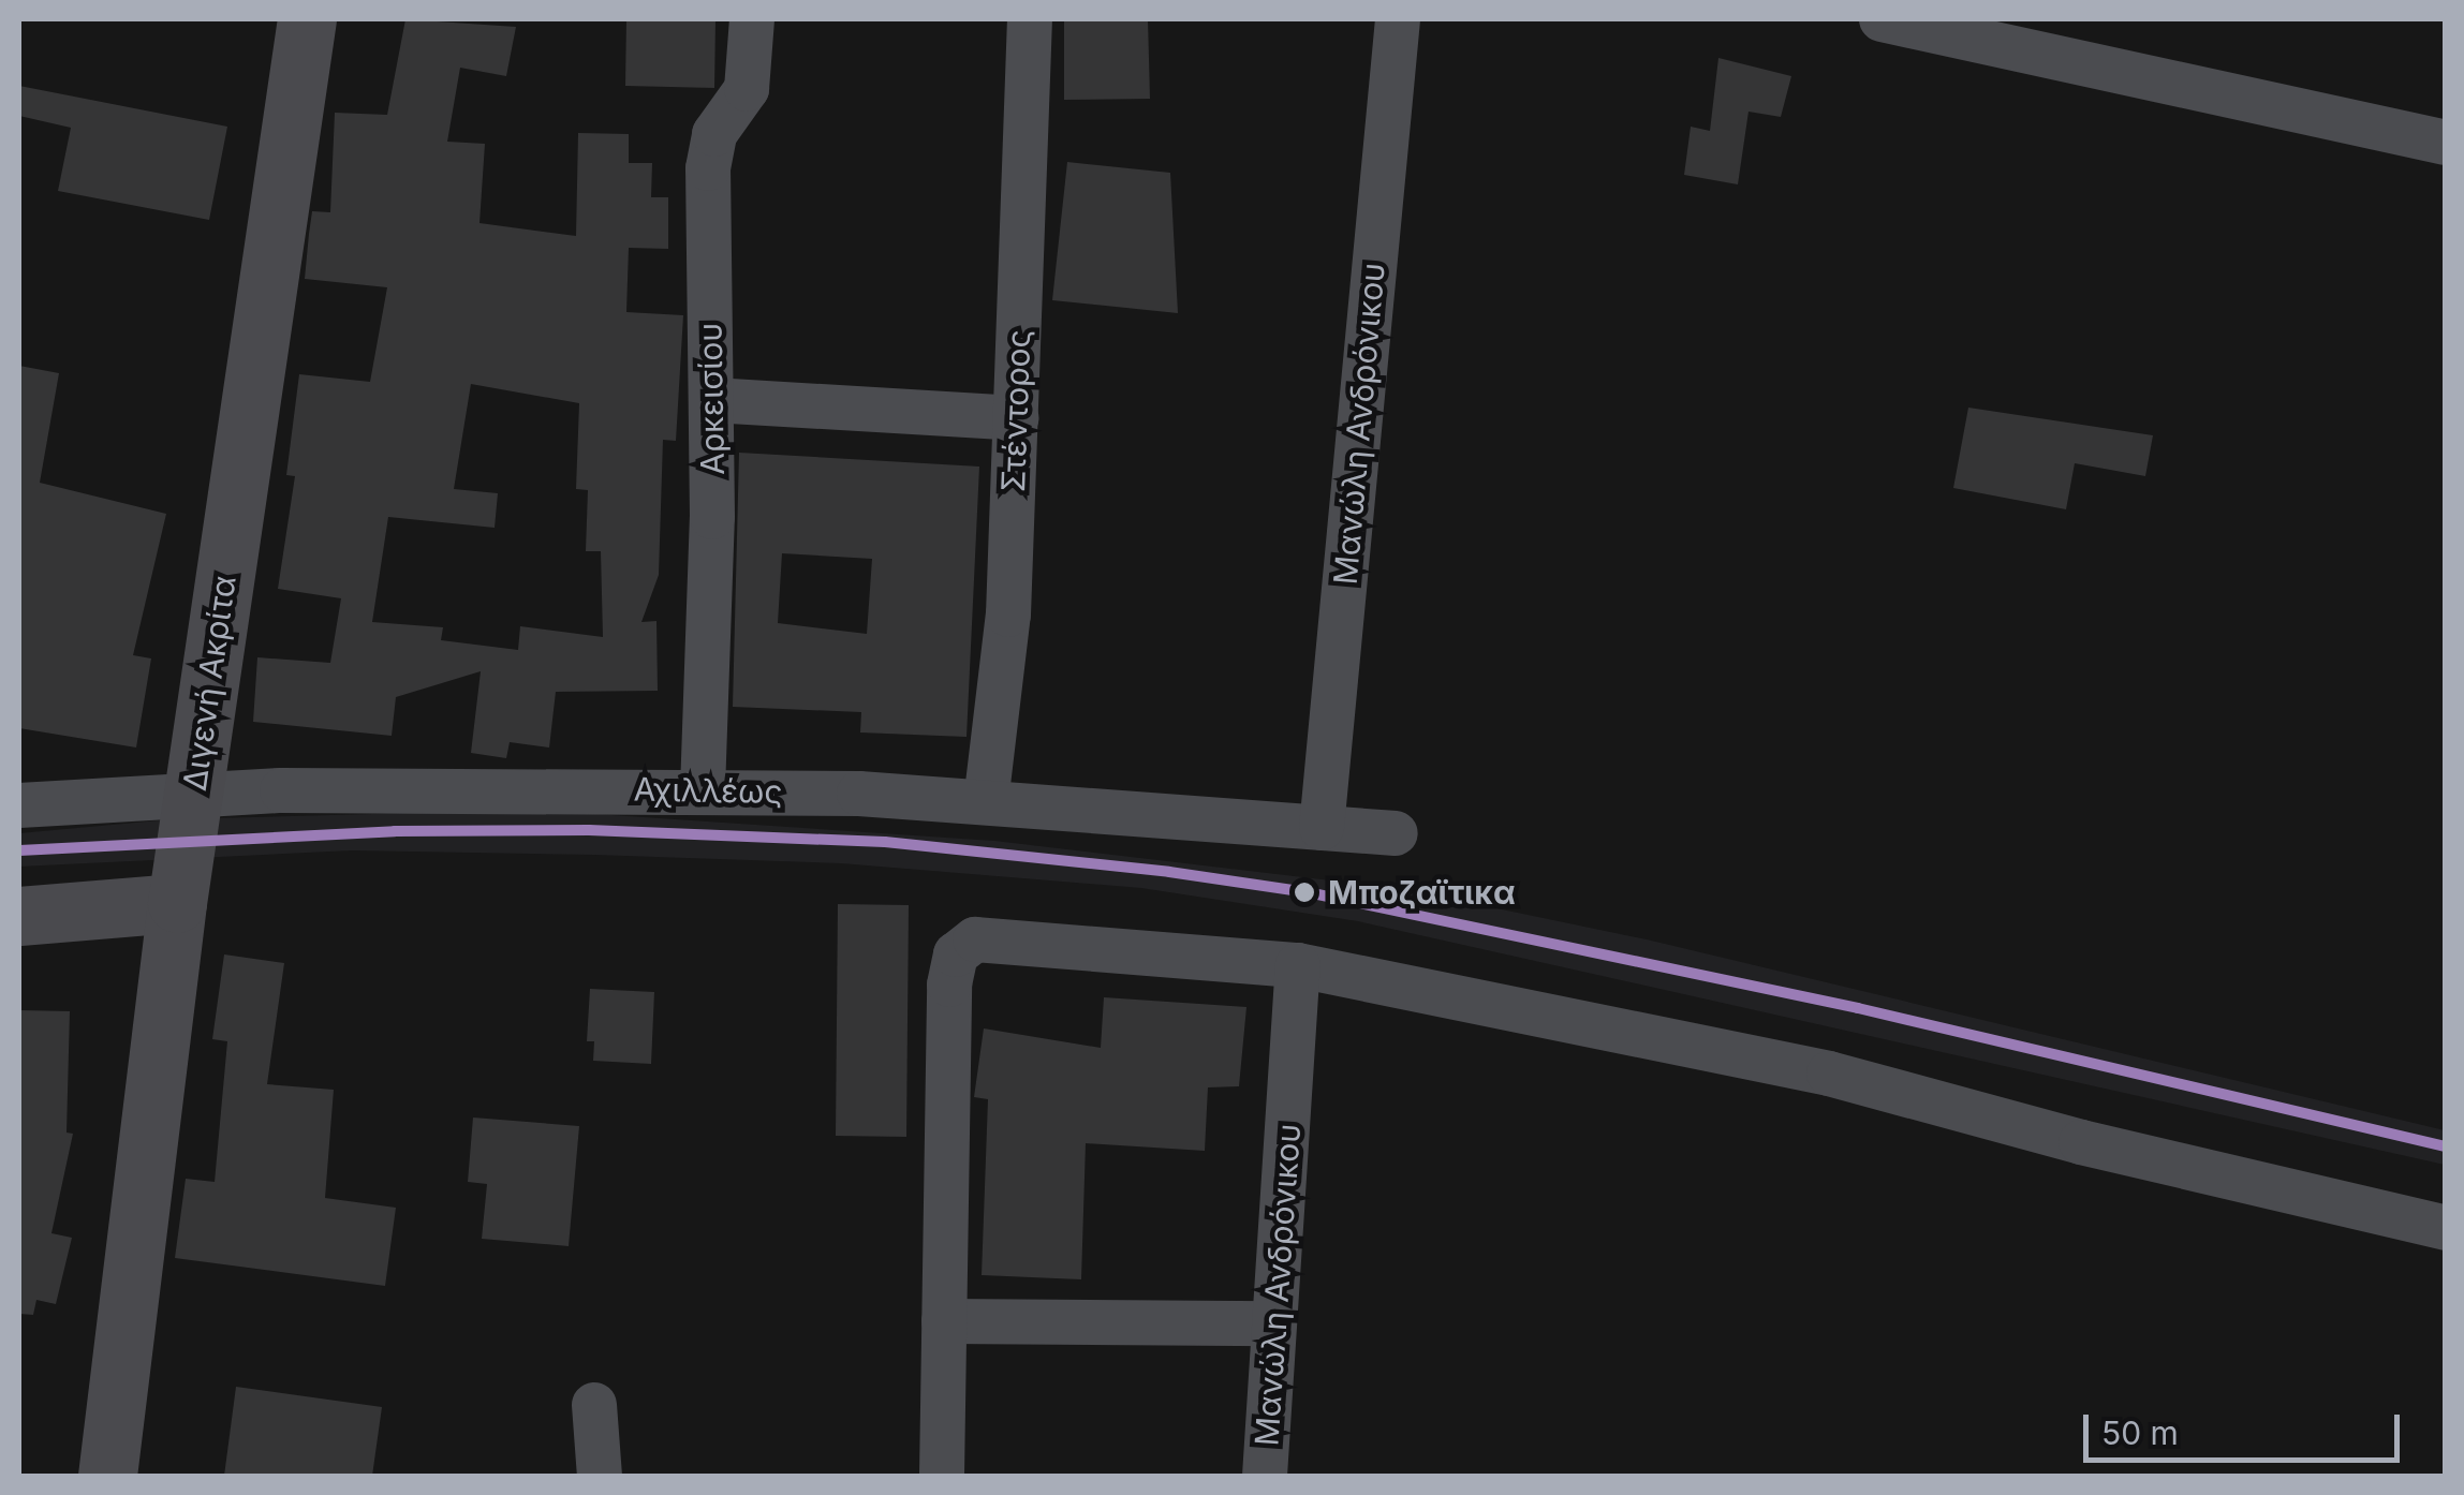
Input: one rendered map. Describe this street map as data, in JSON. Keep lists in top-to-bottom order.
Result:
{
  "streets": {
    "street": [
      "Αρκεισίου",
      "Στέντορος",
      "Μανώλη Ανδρόνικου",
      "Διγενή Ακρίτα",
      "Αχιλλέως"
    ]
  },
  "crossings": [
    ["Αρκεισίου", "Αχιλλέως"],
    ["Στέντορος", "Αχιλλέως"],
    ["Μανώλη Ανδρόνικου", "Αχιλλέως"],
    ["Διγενή Ακρίτα", "Αχιλλέως"]
  ],
  "places": ["Μποζαϊτικα"],
  "scale_bar": "50 m"
}
